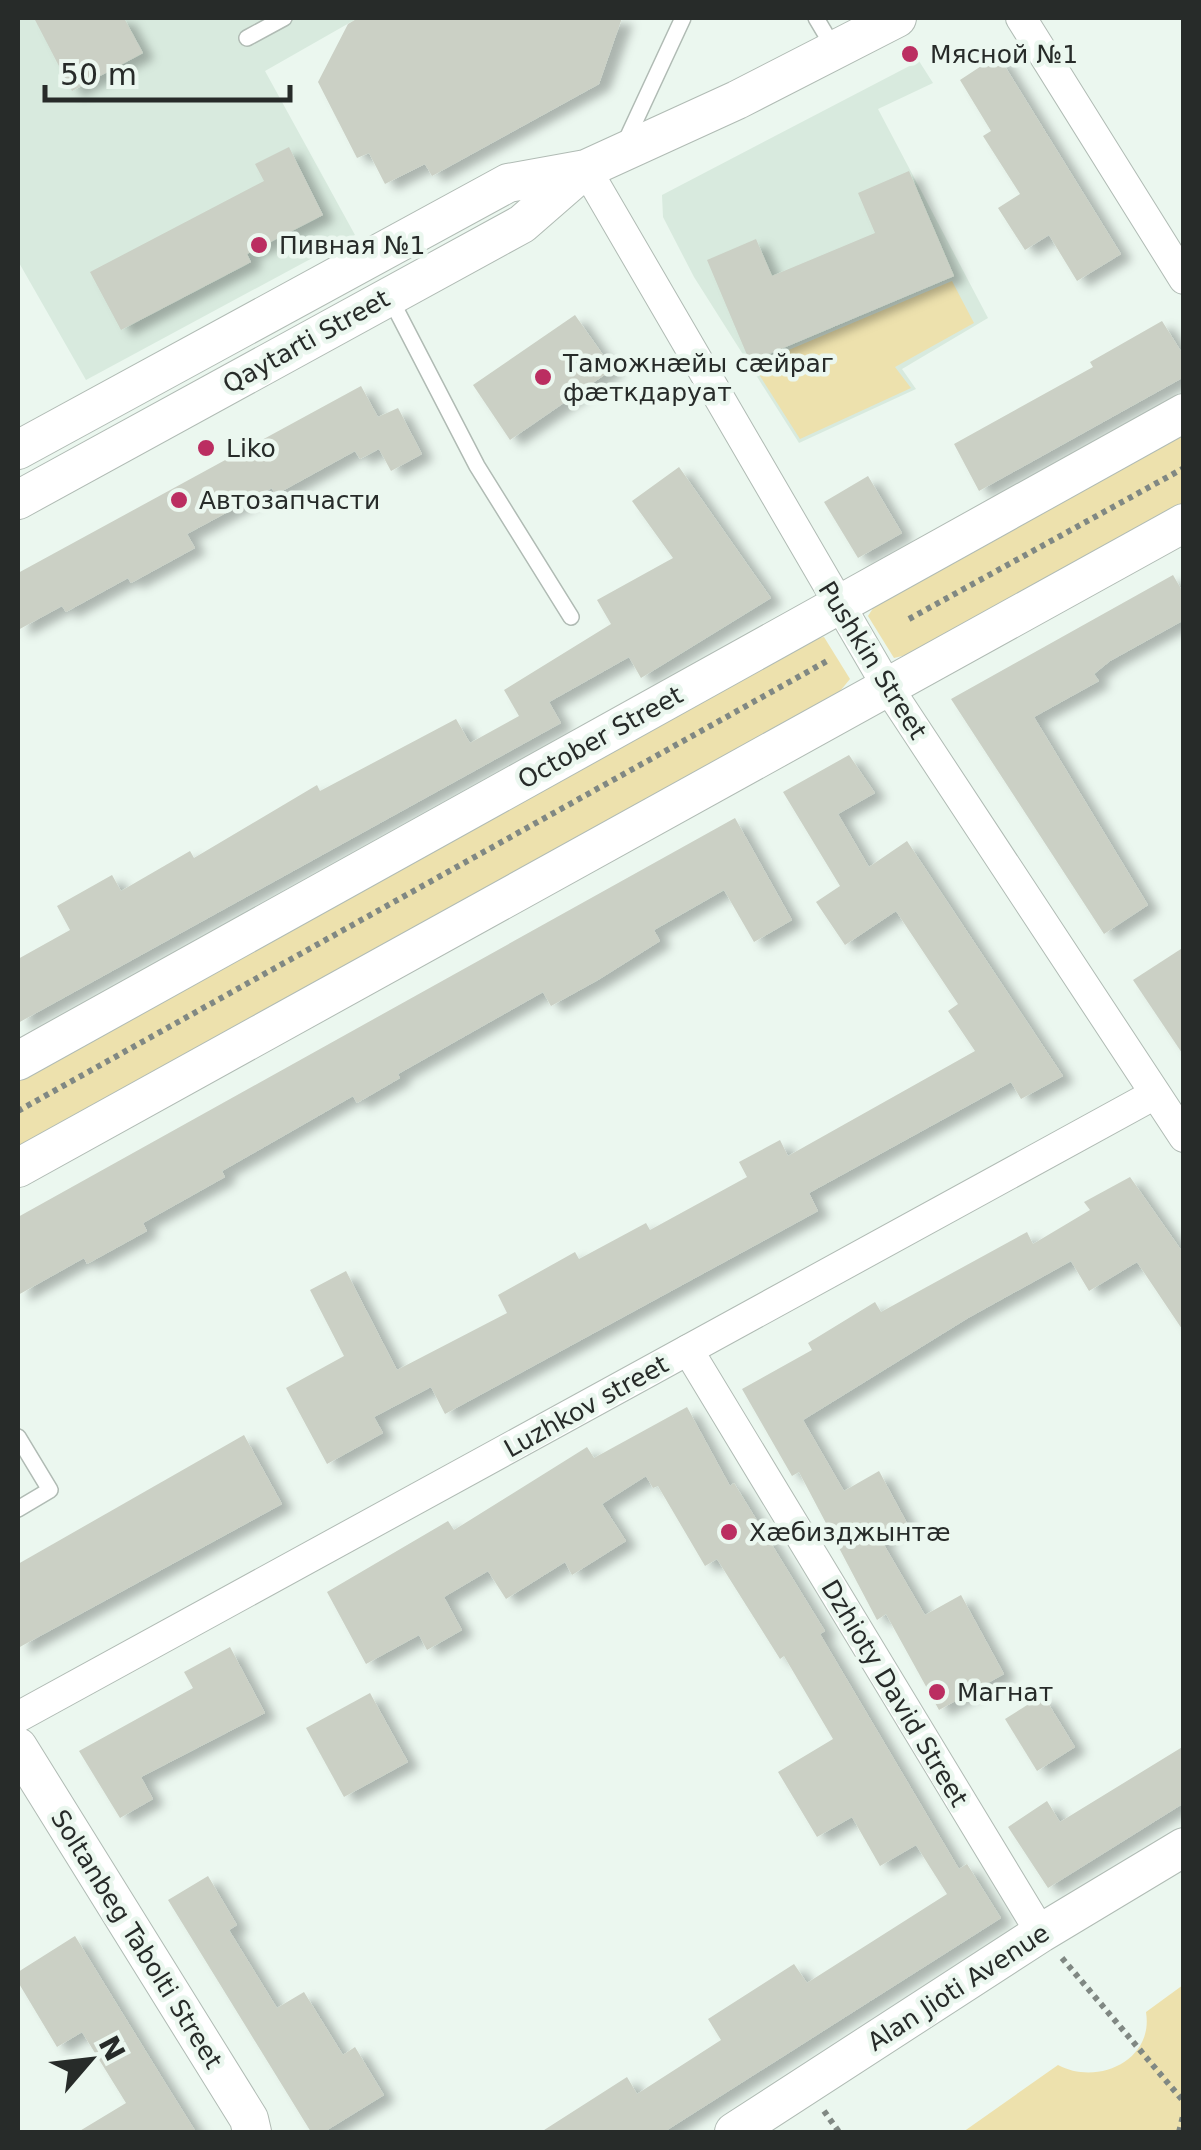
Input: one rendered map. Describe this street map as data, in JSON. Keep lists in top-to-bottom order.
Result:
{
  "streets": {
    "street": [
      "Qaytarti Street",
      "Pushkin Street",
      "October Street",
      "Luzhkov street",
      "Dzhioty David Street",
      "Soltanbeg Tabolti Street",
      "Alan Jioti Avenue"
    ]
  },
  "crossings": [
    ["Qaytarti Street", "Pushkin Street"],
    ["Pushkin Street", "October Street"],
    ["Pushkin Street", "Luzhkov street"],
    ["Luzhkov street", "Dzhioty David Street"],
    ["Dzhioty David Street", "Alan Jioti Avenue"]
  ],
  "places": [
    "Мясной №1",
    "Пивная №1",
    "Таможнæйы сæйраг фæткдаруат",
    "Liko",
    "Автозапчасти",
    "Хæбизджынтæ",
    "Магнат"
  ],
  "scale_bar": "50 m",
  "north": "top right"
}
